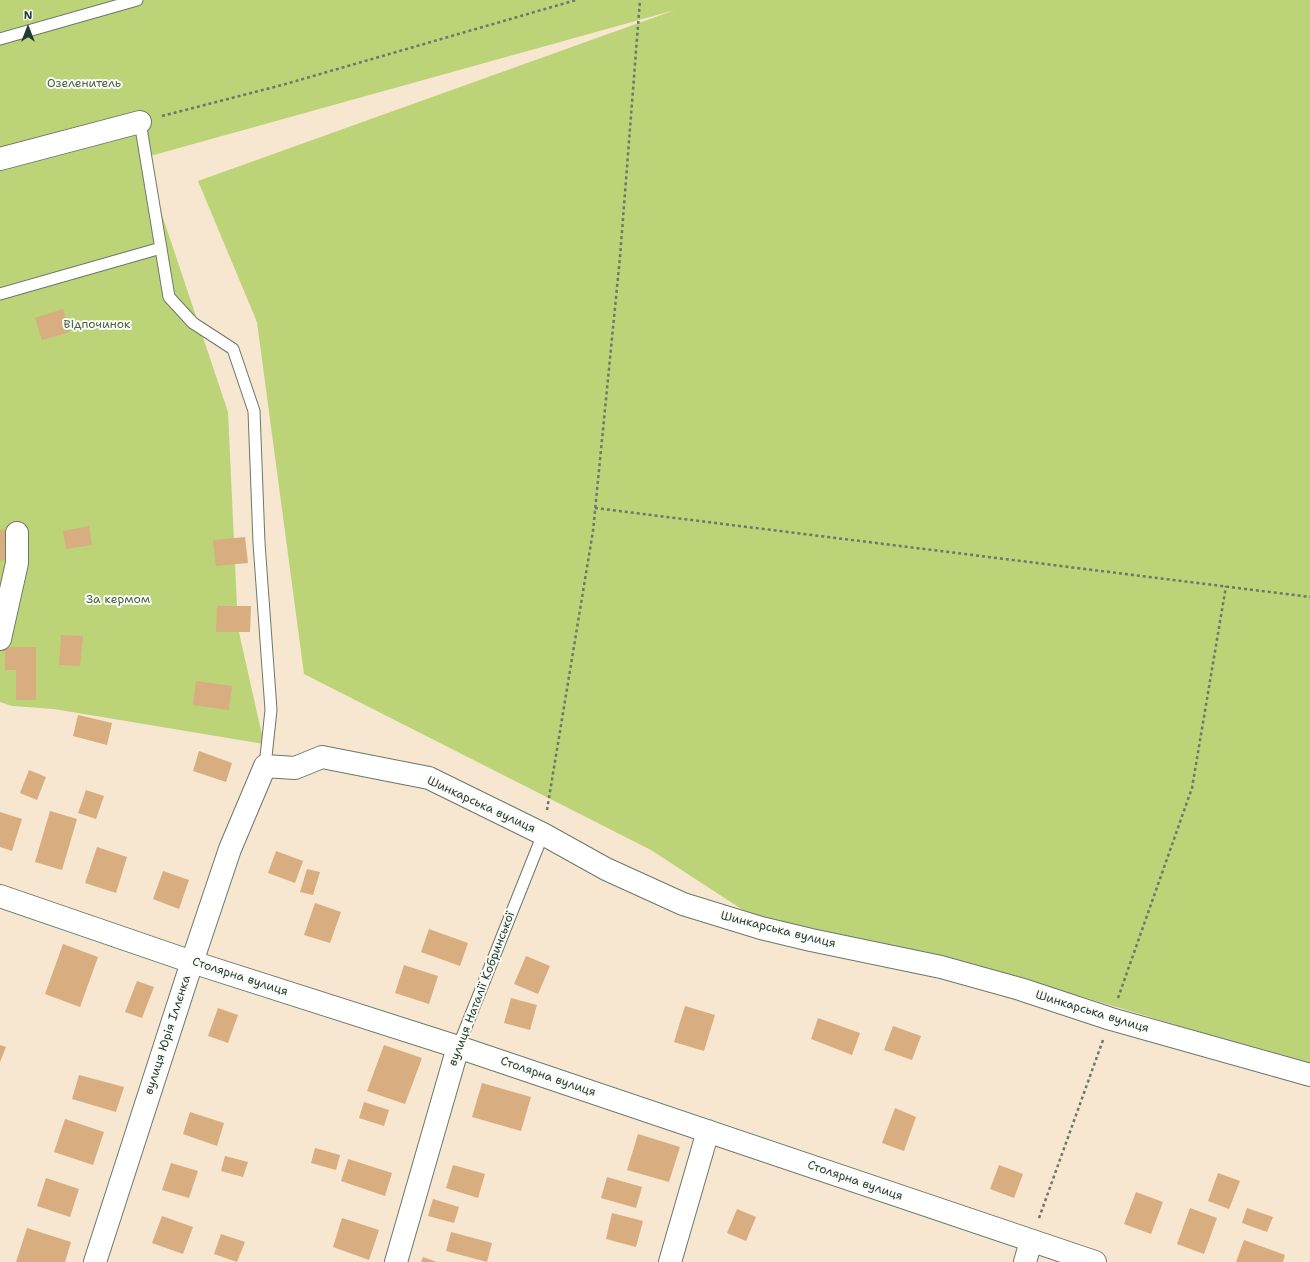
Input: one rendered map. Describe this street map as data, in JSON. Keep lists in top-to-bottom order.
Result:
{
  "streets": {
    "street": [
      "Шинкарська вулиця",
      "Столярна вулиця",
      "вулиця Наталії Кобринської",
      "вулиця Юрія Іллєнка"
    ]
  },
  "crossings": [
    ["Шинкарська вулиця", "вулиця Наталії Кобринської"],
    ["Шинкарська вулиця", "вулиця Юрія Іллєнка"],
    ["Столярна вулиця", "вулиця Наталії Кобринської"],
    ["Столярна вулиця", "вулиця Юрія Іллєнка"]
  ],
  "parks": ["Озеленитель", "Відпочинок", "За кермом"],
  "north": "top"
}
